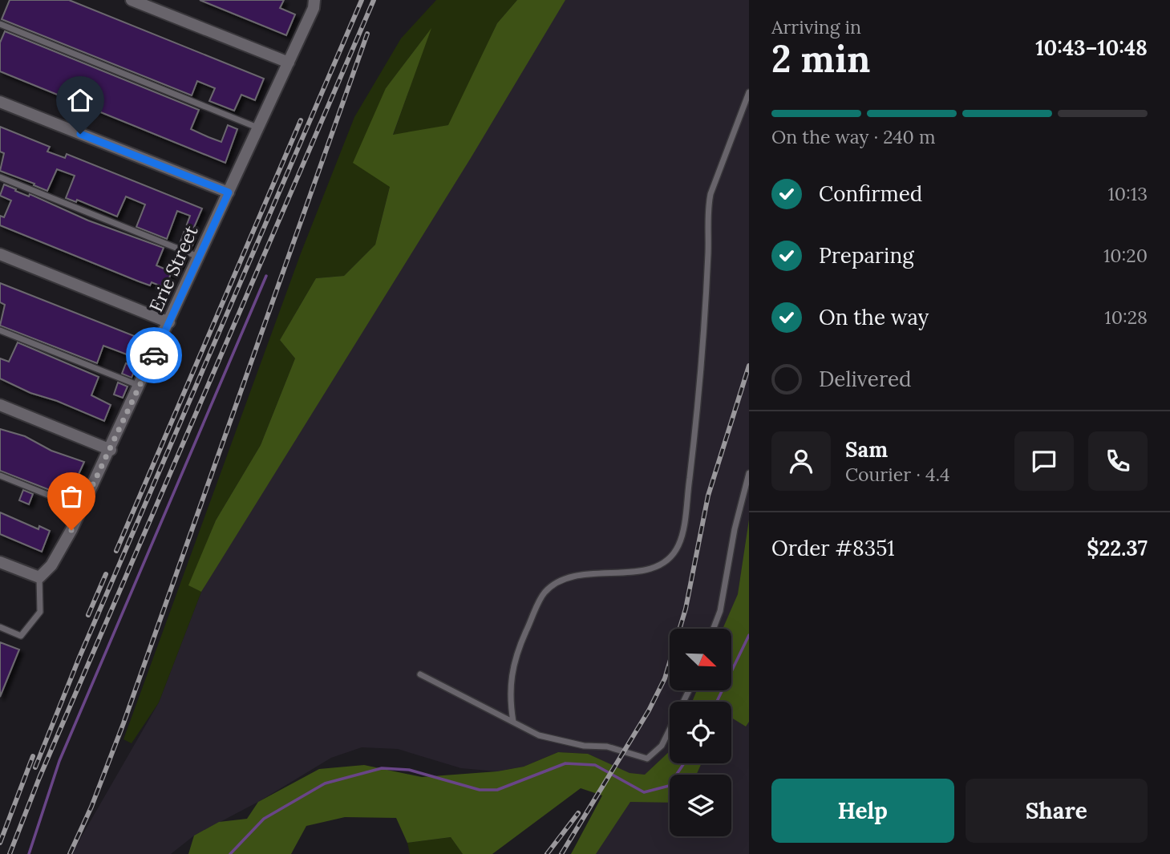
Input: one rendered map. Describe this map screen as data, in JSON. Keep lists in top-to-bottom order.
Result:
{
  "streets": {
    "street": ["Erie Street"]
  },
  "north": "bottom right",
  "page": {
    "heading": ["2 min", "Arriving in", "10:43–10:48"],
    "panel": [
      "Sam",
      "Courier · 4.4",
      "Order #8351",
      "$22.37"
    ],
    "bar": "On the way · 240 m",
    "list": [
      ["Confirmed", "10:13"],
      ["Preparing", "10:20"],
      ["On the way", "10:28"],
      "Delivered"
    ],
    "buttons": ["Help", "Share"]
  }
}
